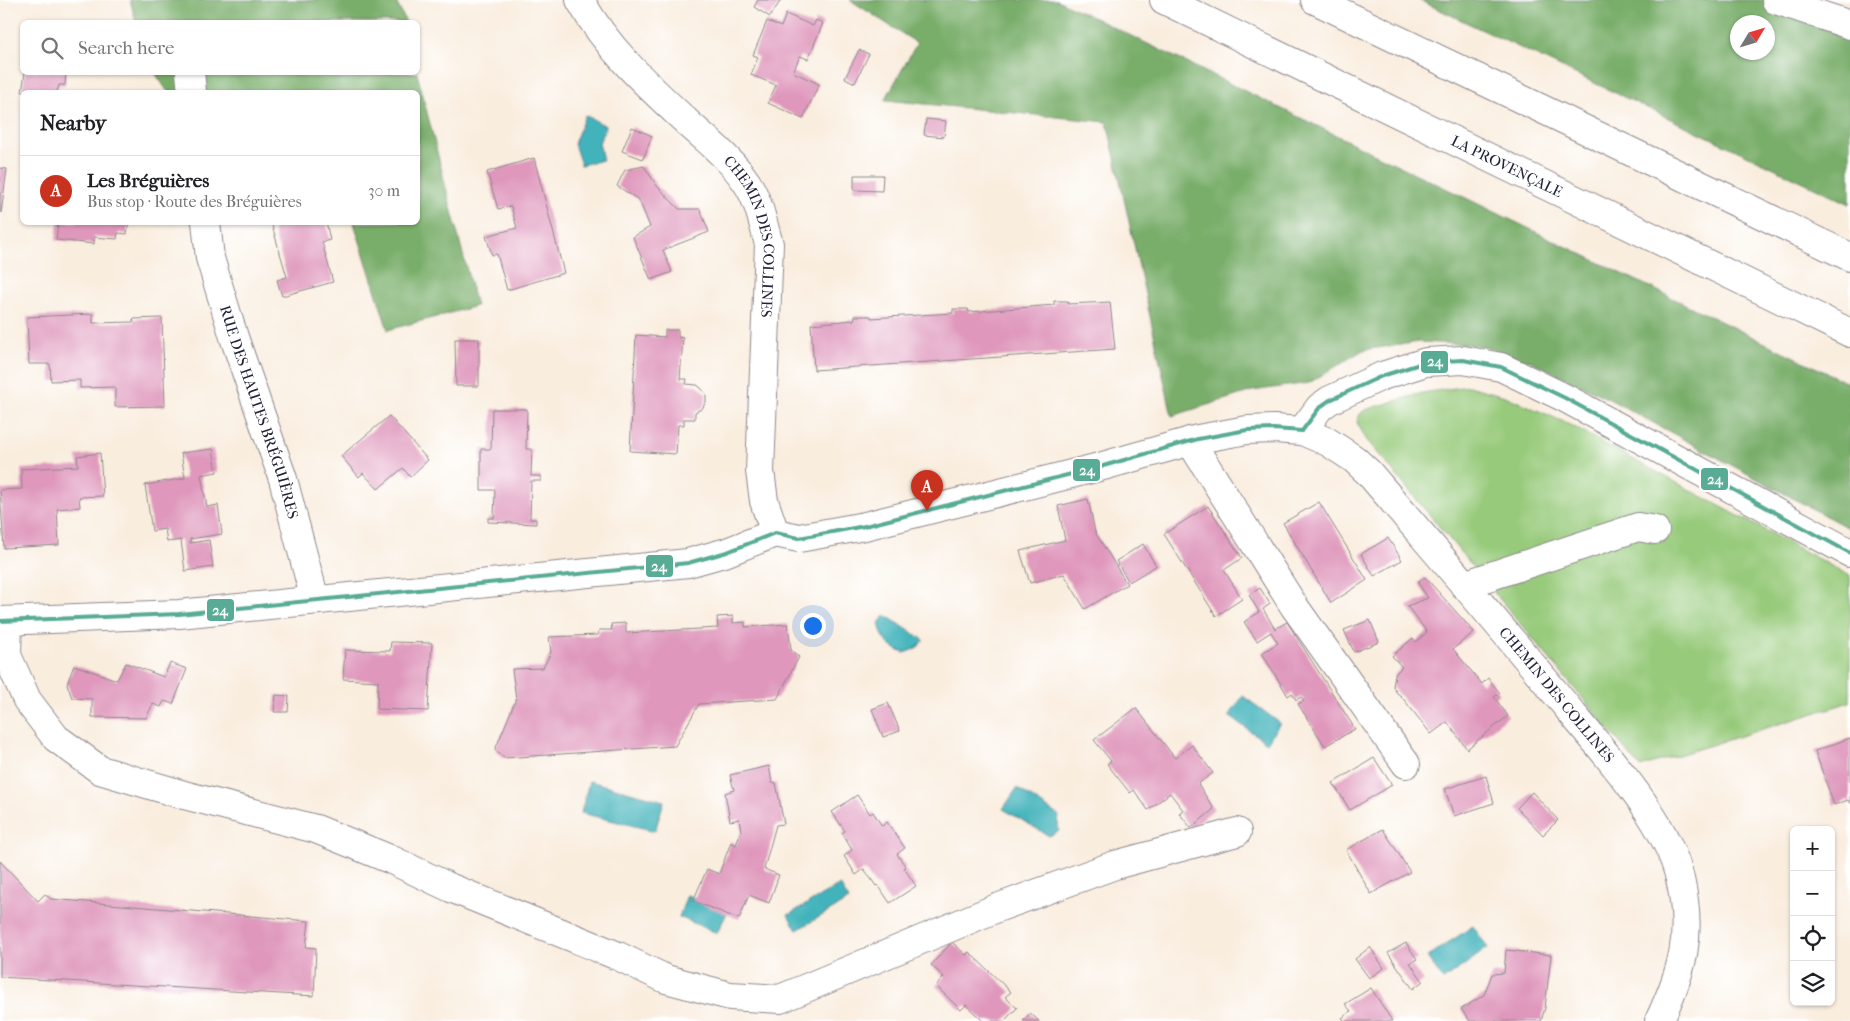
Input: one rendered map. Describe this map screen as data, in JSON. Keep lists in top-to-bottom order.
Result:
{
  "streets": {
    "main road": ["LA PROVENÇALE", "CHEMIN DES COLLINES", "RUE DES HAUTES BRÉGUIÈRES"]
  },
  "lines": ["transit line 24"],
  "north": "top right",
  "page": {
    "search": "Search here",
    "heading": "Nearby",
    "list": [
      {
        "mark": "A",
        "name": "Les Bréguières",
        "note": "Bus stop · Route des Bréguières",
        "value": "30 m"
      }
    ],
    "pins": "A",
    "map_buttons": ["+", "−"]
  }
}
